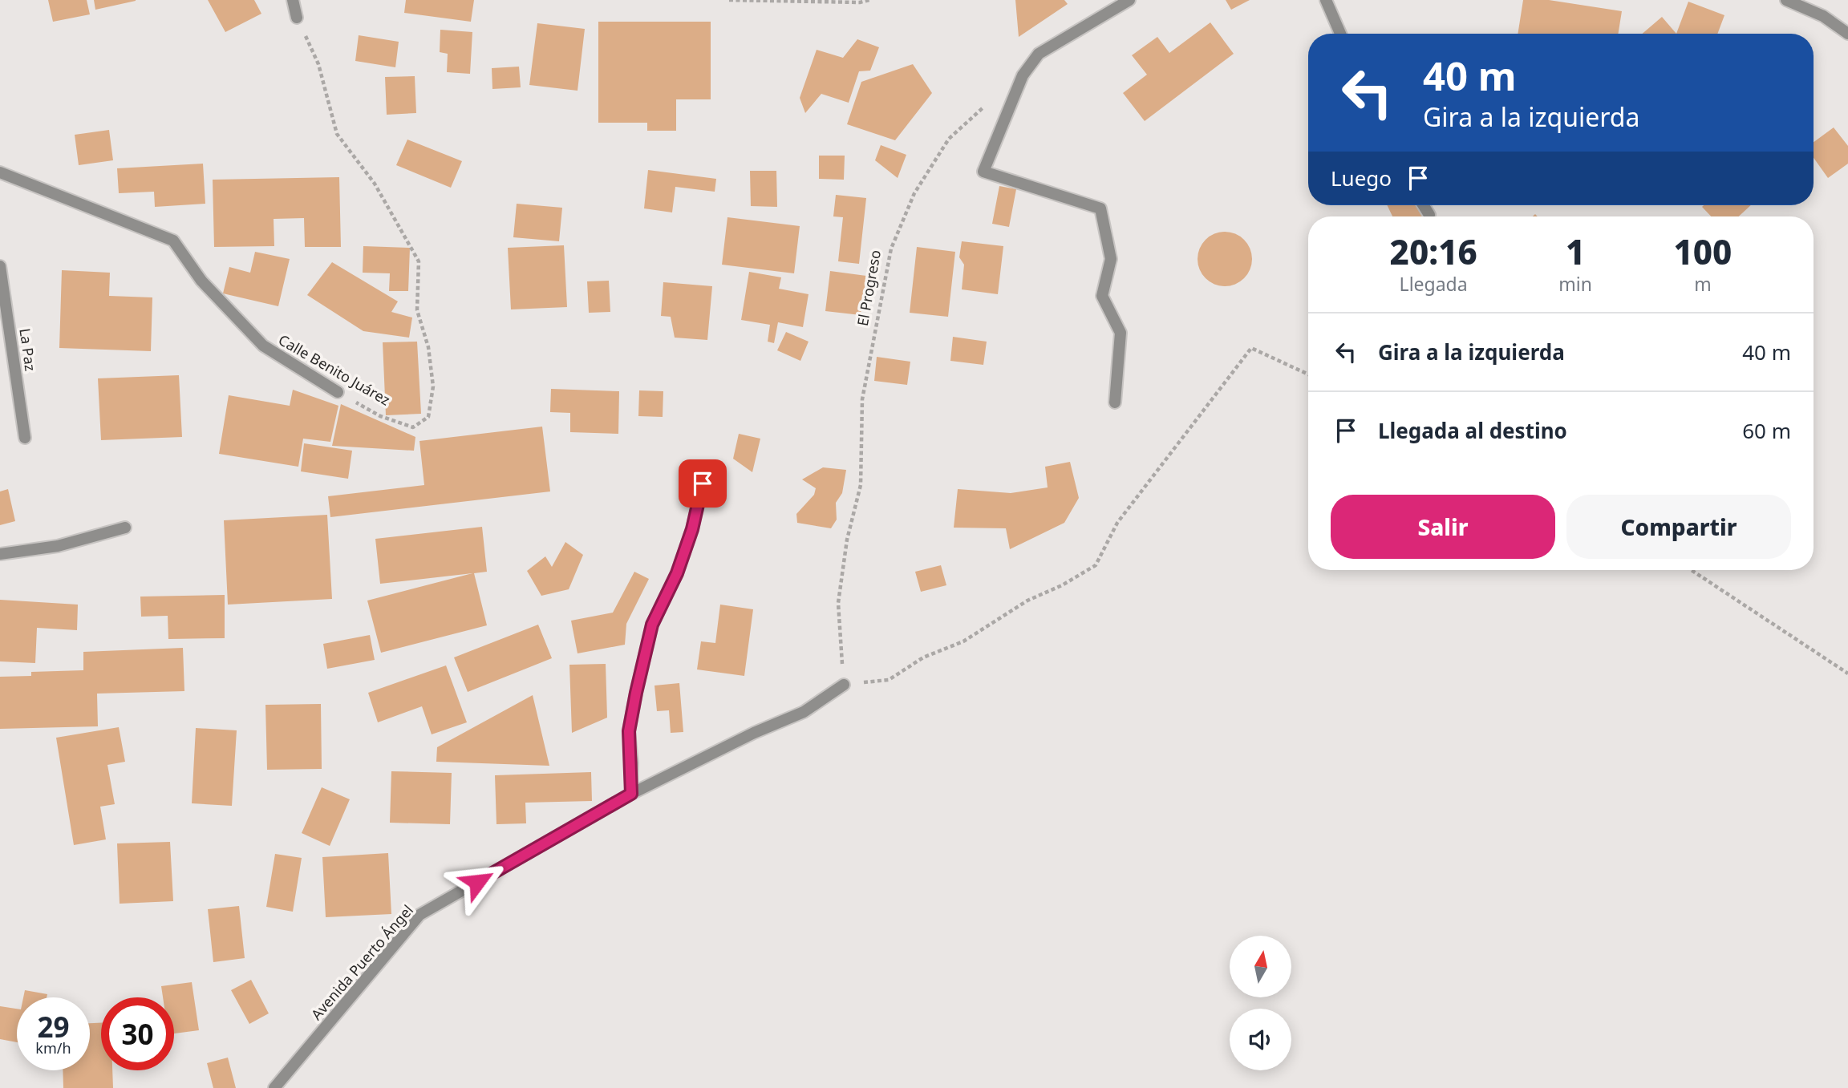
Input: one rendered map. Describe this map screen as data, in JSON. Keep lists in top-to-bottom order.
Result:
{
  "streets": {
    "street": ["La Paz", "Calle Benito Juárez", "Avenida Puerto Ángel"],
    "path": ["El Progreso"]
  },
  "crossings": [
    ["El Progreso", "Avenida Puerto Ángel"]
  ],
  "north": "top",
  "page": {
    "turn": ["40 m", "Gira a la izquierda"],
    "then": "Luego",
    "eta": [
      "20:16",
      "Llegada",
      "1",
      "min",
      "100",
      "m"
    ],
    "list": [
      {
        "name": "Gira a la izquierda",
        "value": "40 m"
      },
      {
        "name": "Llegada al destino",
        "value": "60 m"
      }
    ],
    "buttons": ["Salir", "Compartir"],
    "speed": "29 km/h",
    "limit": "30"
  }
}
